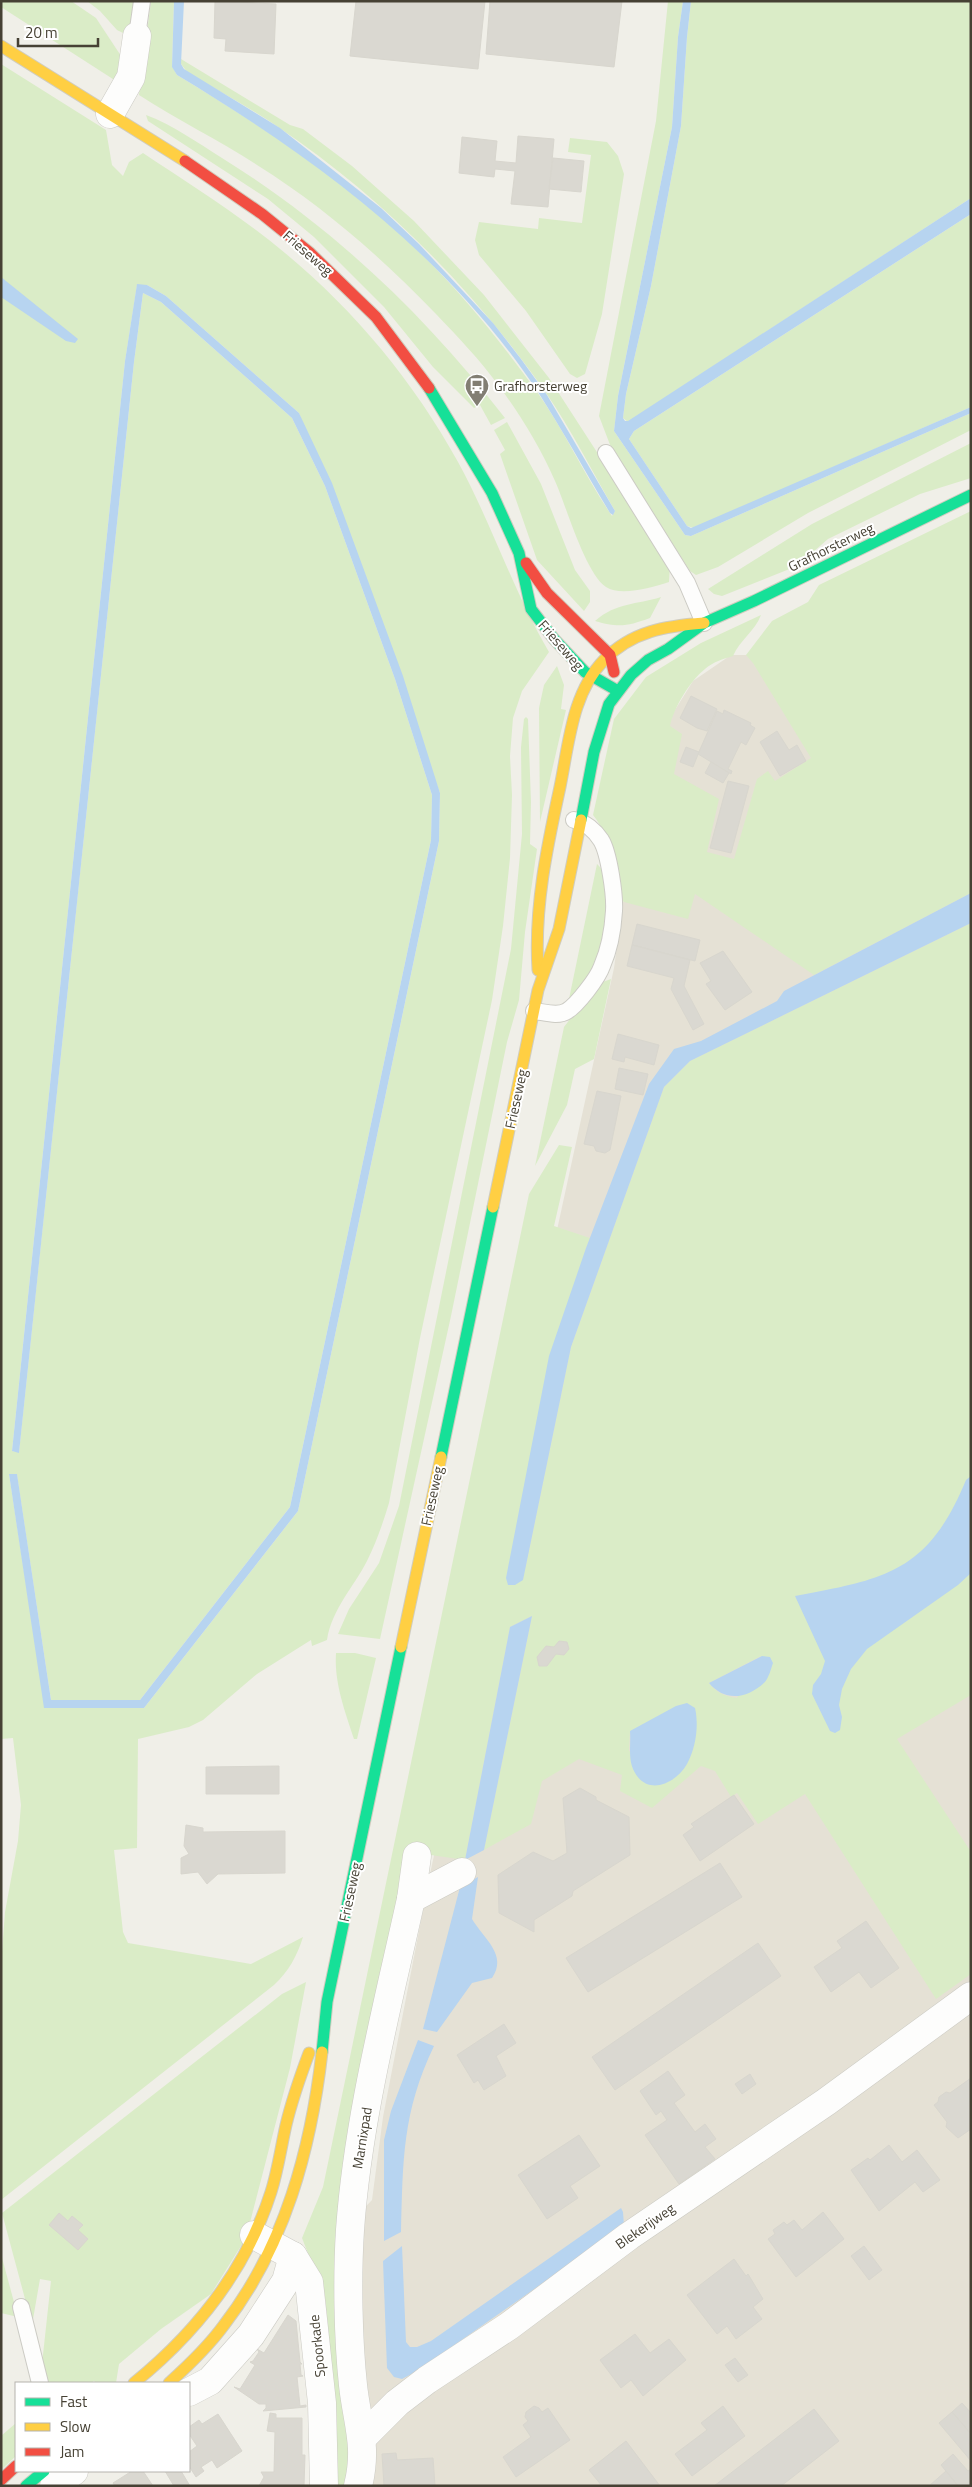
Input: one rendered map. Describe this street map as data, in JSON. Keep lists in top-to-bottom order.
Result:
{
  "streets": {
    "main road": ["Frieseweg", "Grafhorsterweg"],
    "street": ["Marnixpad", "Blekerijweg", "Spoorkade"]
  },
  "crossings": [
    ["Frieseweg", "Grafhorsterweg"],
    ["Frieseweg", "Spoorkade"],
    ["Marnixpad", "Blekerijweg"]
  ],
  "places": {
    "bus stop": ["Grafhorsterweg"]
  },
  "legend": ["Fast", "Slow", "Jam"],
  "scale_bar": "20 m"
}
